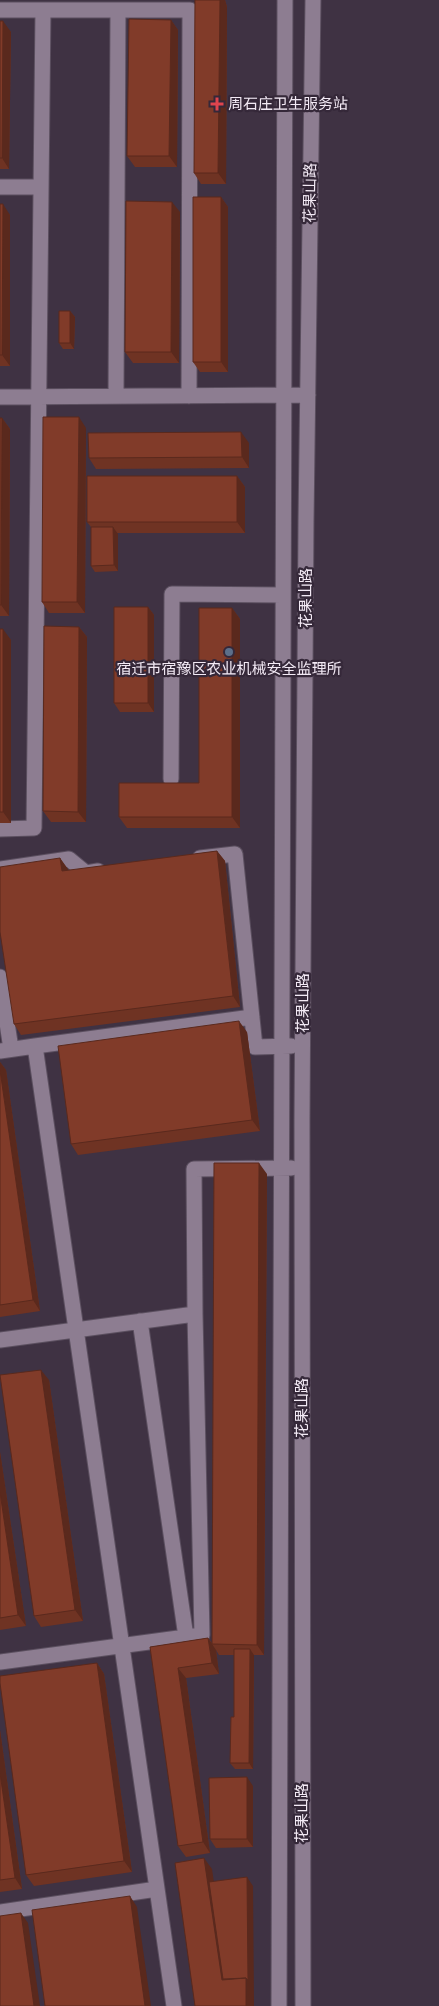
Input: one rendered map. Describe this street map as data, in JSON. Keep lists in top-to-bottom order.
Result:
{
  "streets": {
    "street": ["花果山路"]
  },
  "places": {
    "health": ["周石庄卫生服务站"],
    "other": ["宿迁市宿豫区农业机械安全监理所"]
  }
}
